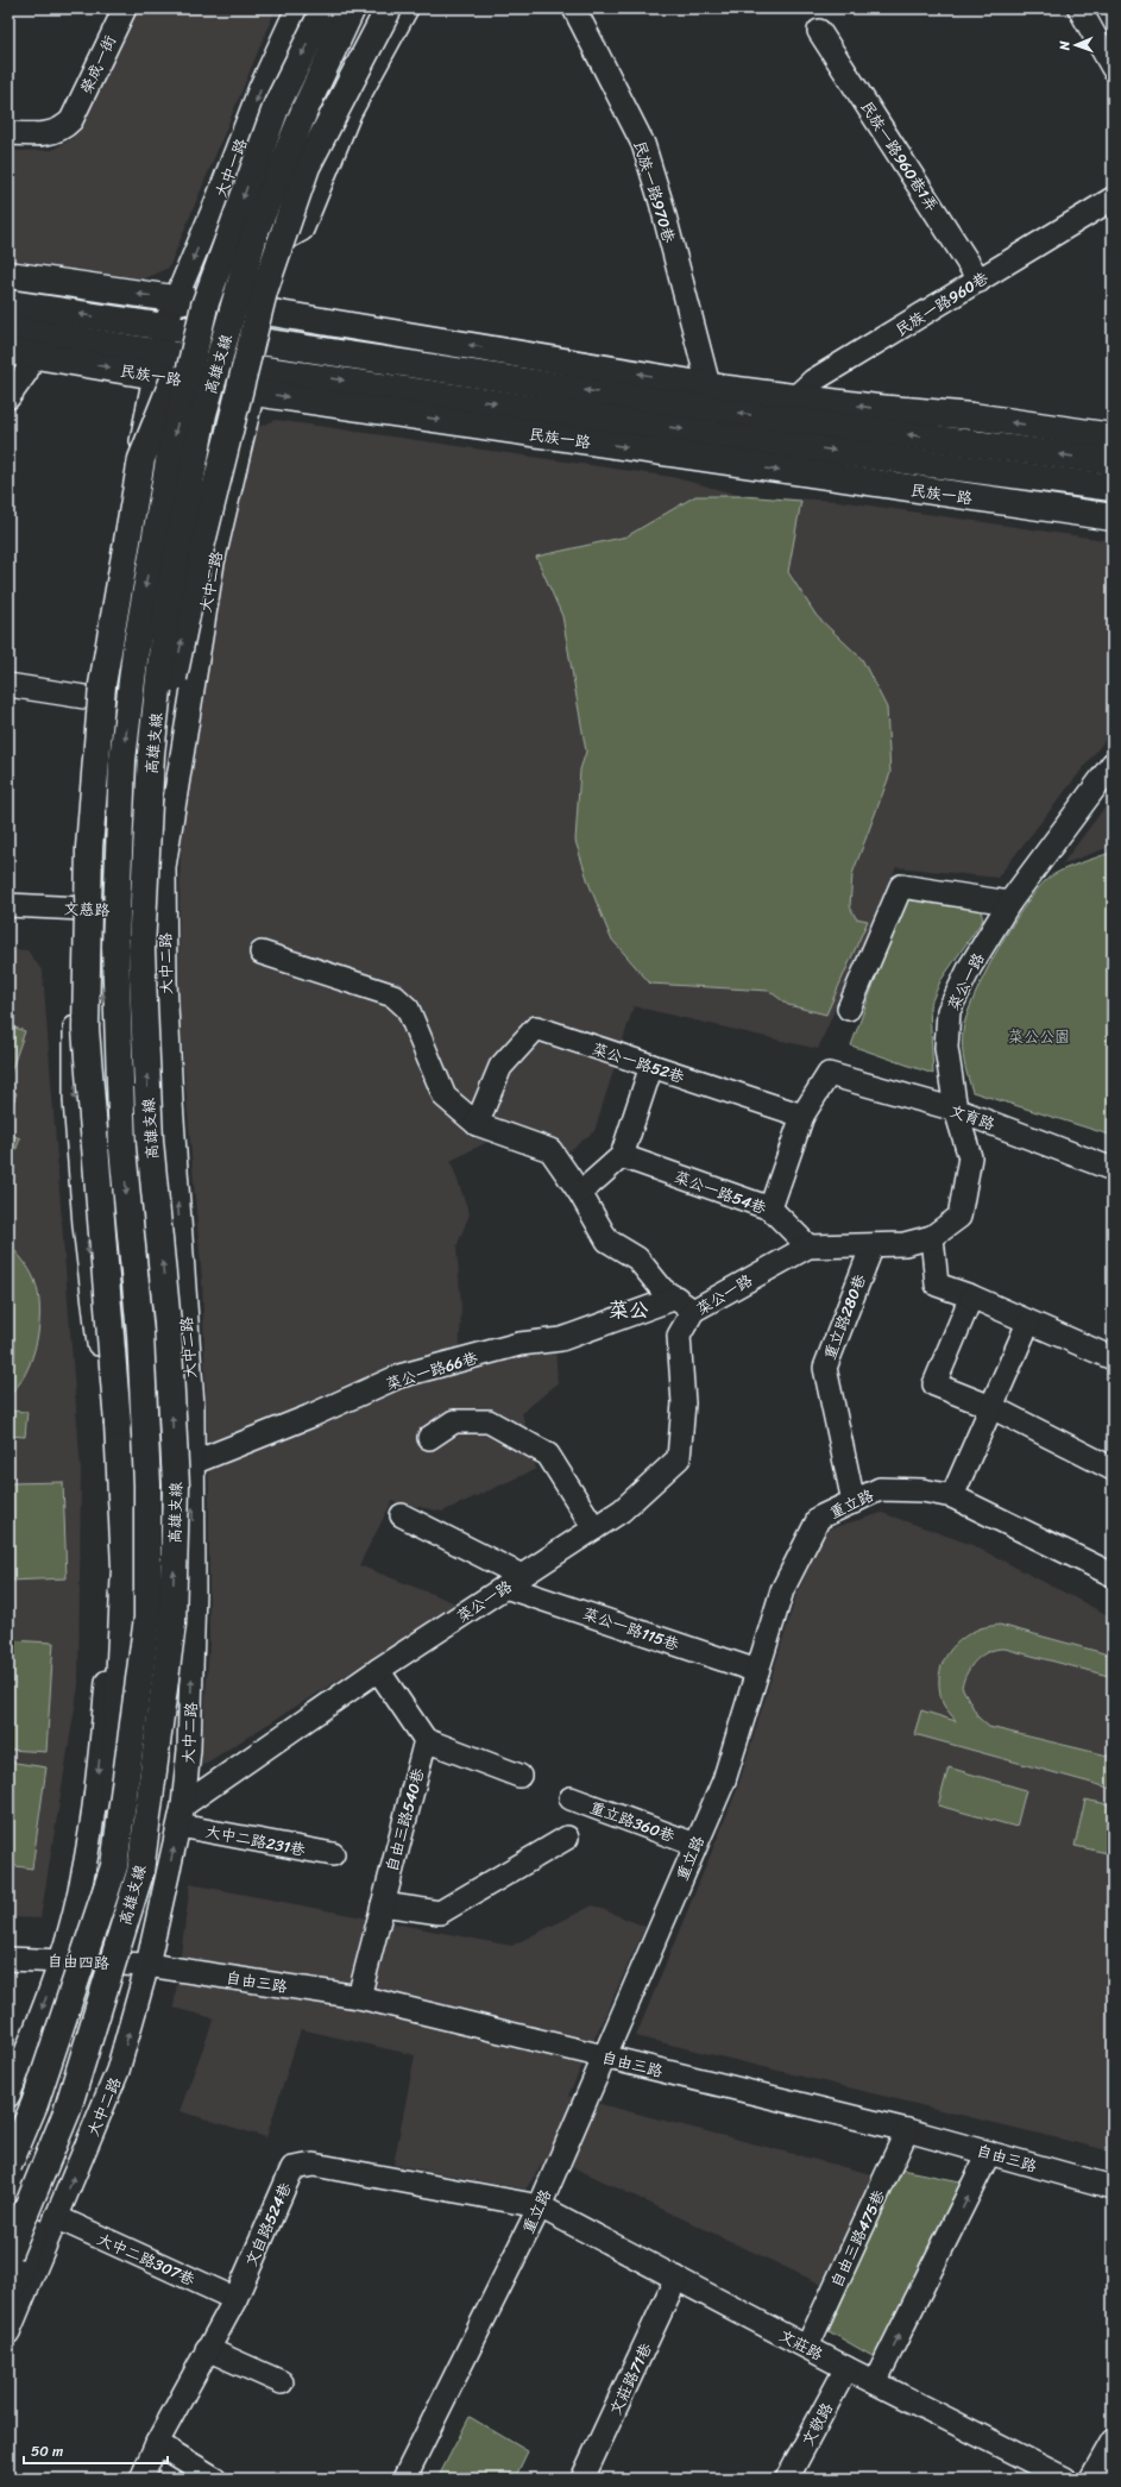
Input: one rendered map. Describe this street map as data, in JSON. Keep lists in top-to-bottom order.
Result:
{
  "streets": {
    "main road": ["高雄支線", "民族一路"],
    "street": [
      "榮成一街",
      "民族一路960巷1弄",
      "大中一路",
      "民族一路970巷",
      "民族一路960巷",
      "大中二路",
      "文慈路",
      "菜公一路",
      "菜公一路52巷",
      "文育路",
      "菜公一路54巷",
      "重立路280巷",
      "菜公一路66巷",
      "重立路",
      "菜公一路115巷",
      "自由三路540巷",
      "重立路360巷",
      "大中二路231巷",
      "自由四路",
      "自由三路",
      "文自路524巷",
      "自由三路475巷",
      "大中二路307巷",
      "文莊路",
      "文莊路71巷",
      "文敬路"
    ]
  },
  "crossings": [
    ["民族一路960巷1弄", "民族一路960巷"],
    ["大中一路", "民族一路"],
    ["民族一路960巷", "民族一路"],
    ["民族一路", "大中二路"],
    ["大中二路", "文慈路"],
    ["大中二路", "菜公一路"],
    ["大中二路", "菜公一路66巷"],
    ["大中二路", "大中二路231巷"],
    ["大中二路", "自由四路"],
    ["大中二路", "自由三路"],
    ["大中二路", "大中二路307巷"],
    ["菜公一路", "文育路"],
    ["菜公一路", "菜公一路54巷"],
    ["菜公一路", "重立路280巷"],
    ["菜公一路", "菜公一路66巷"],
    ["菜公一路", "菜公一路115巷"],
    ["菜公一路", "大中二路231巷"],
    ["菜公一路52巷", "文育路"],
    ["重立路280巷", "重立路"],
    ["重立路", "菜公一路115巷"],
    ["重立路", "重立路360巷"],
    ["重立路", "自由三路"],
    ["重立路", "文自路524巷"],
    ["重立路", "文莊路"],
    ["自由三路540巷", "自由三路"],
    ["自由四路", "自由三路"],
    ["自由三路", "自由三路475巷"],
    ["文自路524巷", "大中二路307巷"],
    ["文自路524巷", "文莊路"],
    ["自由三路475巷", "文莊路"],
    ["文莊路", "文莊路71巷"],
    ["文莊路", "文敬路"]
  ],
  "districts": ["菜公"],
  "parks": ["菜公公園"],
  "scale_bar": "50 m",
  "north": "left"
}
